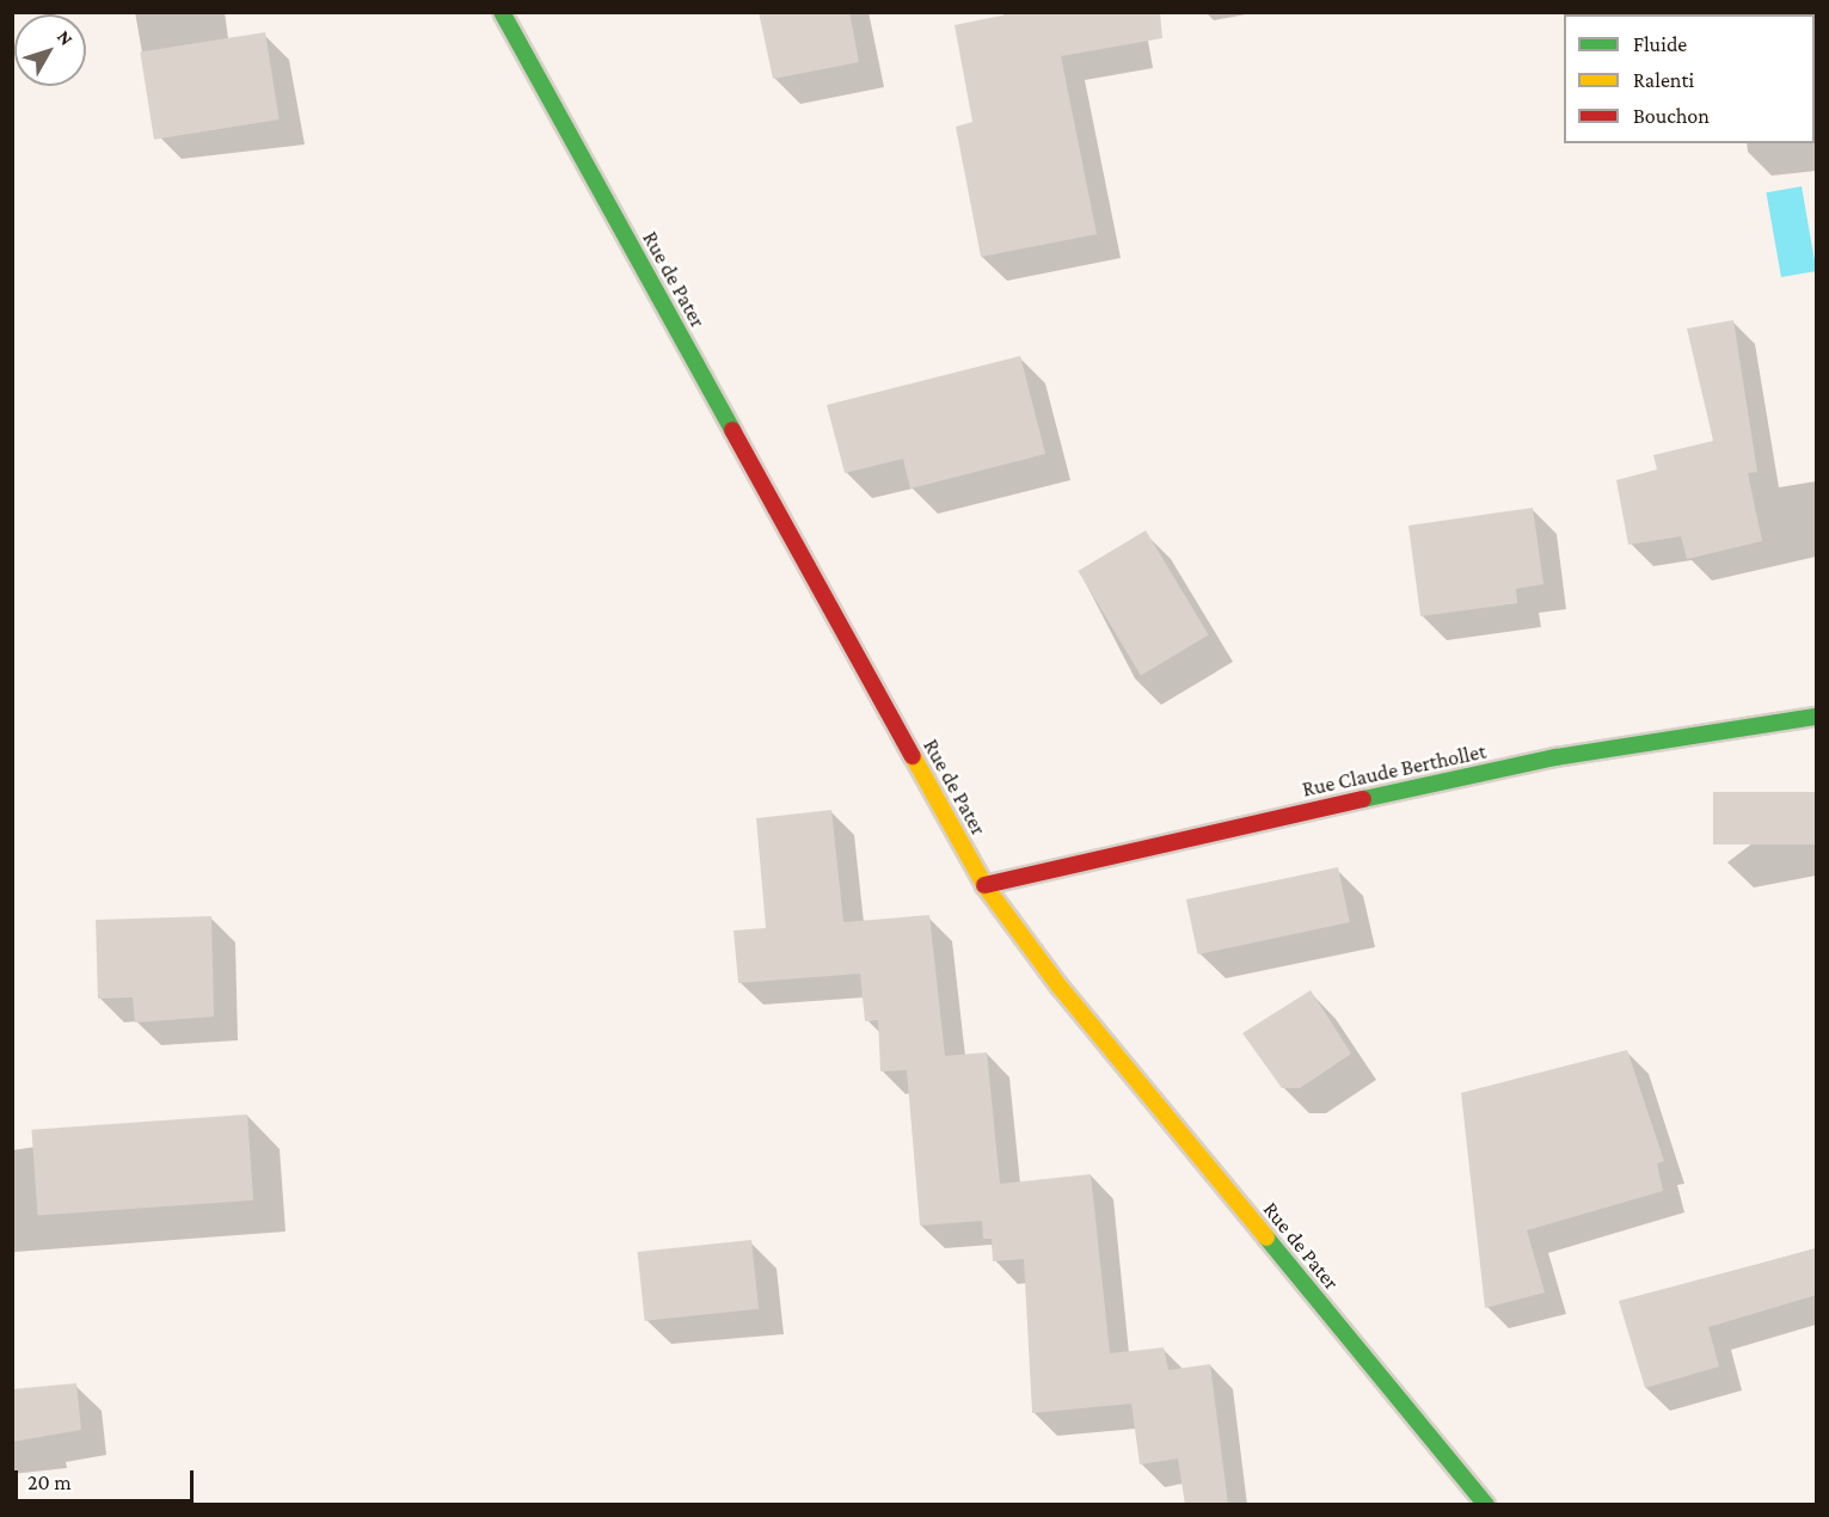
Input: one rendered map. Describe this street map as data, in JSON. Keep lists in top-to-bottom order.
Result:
{
  "streets": {
    "street": ["Rue de Pater", "Rue Claude Berthollet"]
  },
  "crossings": [
    ["Rue de Pater", "Rue Claude Berthollet"]
  ],
  "legend": ["Fluide", "Ralenti", "Bouchon"],
  "scale_bar": "20 m",
  "north": "top right"
}
